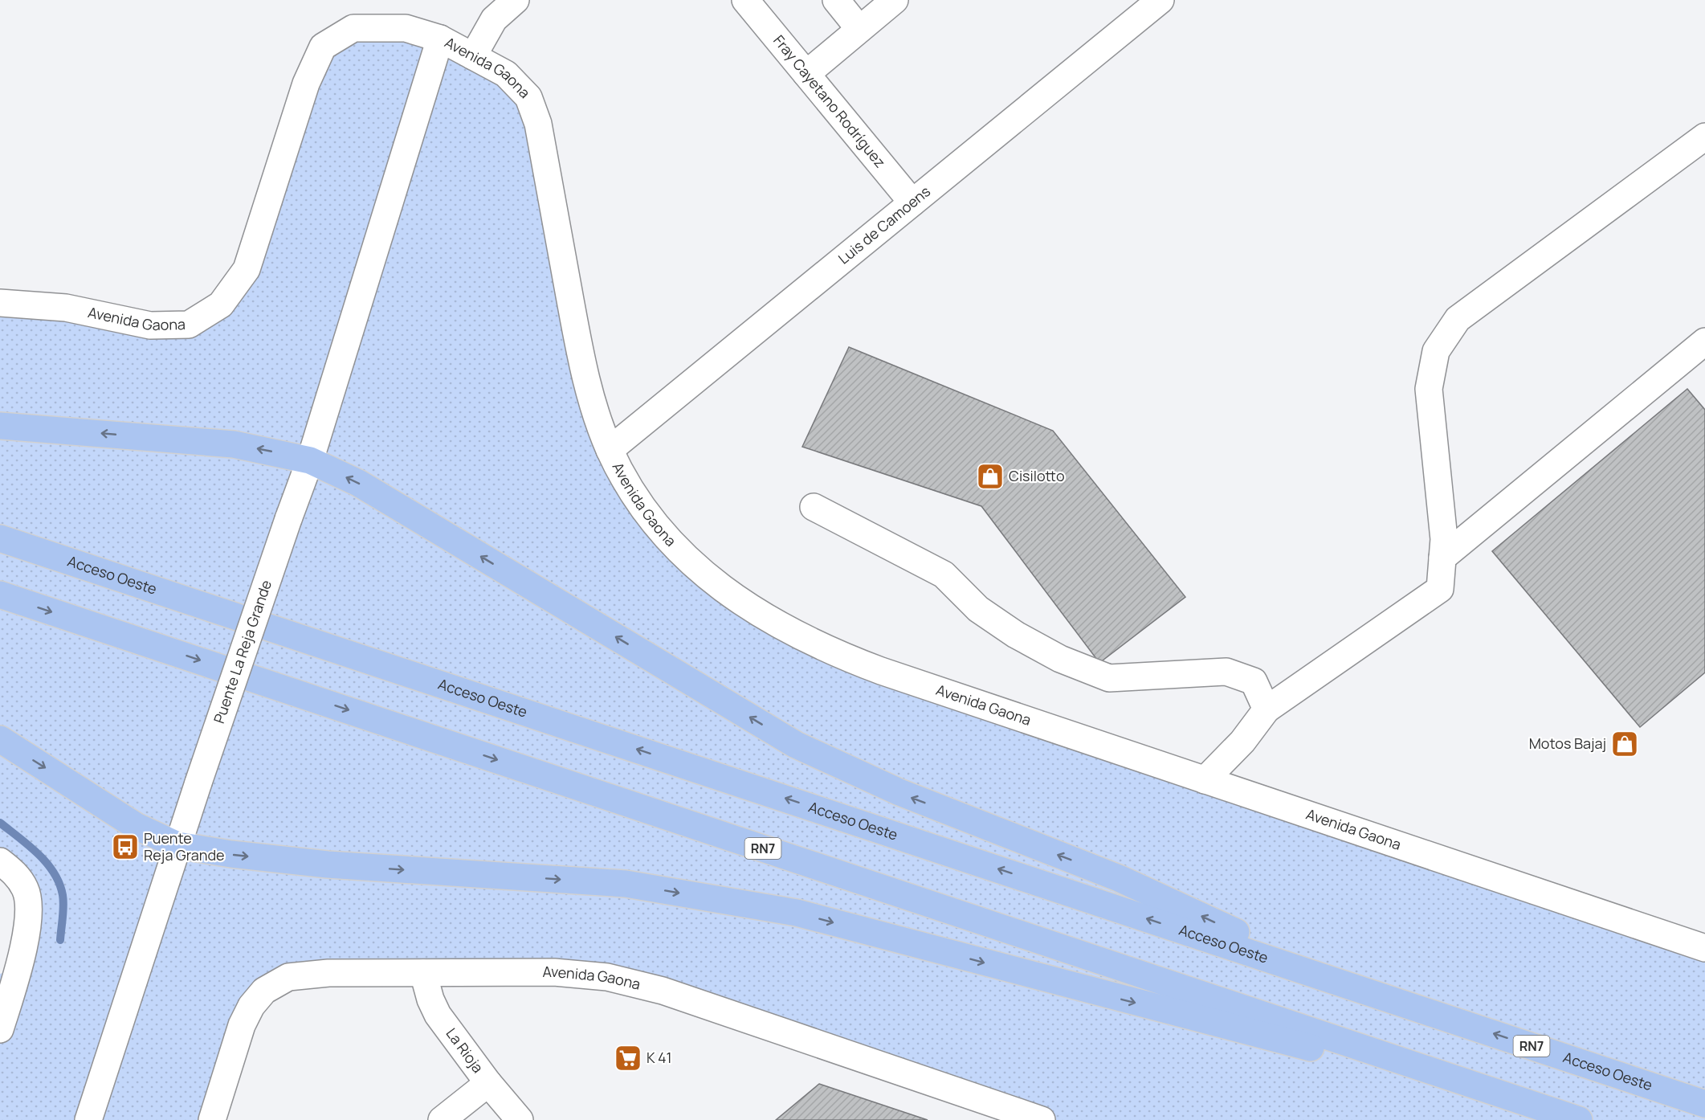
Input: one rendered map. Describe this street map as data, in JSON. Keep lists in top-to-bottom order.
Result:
{
  "streets": {
    "highway": ["Acceso Oeste", "RN7"],
    "street": [
      "Avenida Gaona",
      "Fray Cayetano Rodríguez",
      "Luis de Camoens",
      "Puente La Reja Grande",
      "La Rioja"
    ]
  },
  "crossings": [
    ["Avenida Gaona", "Luis de Camoens"],
    ["Avenida Gaona", "Puente La Reja Grande"],
    ["Avenida Gaona", "La Rioja"],
    ["Fray Cayetano Rodríguez", "Luis de Camoens"]
  ],
  "places": {
    "shop": ["Cisilotto", "Motos Bajaj"],
    "bus stop": ["Puente Reja Grande"],
    "supermarket": ["K 41"]
  }
}
